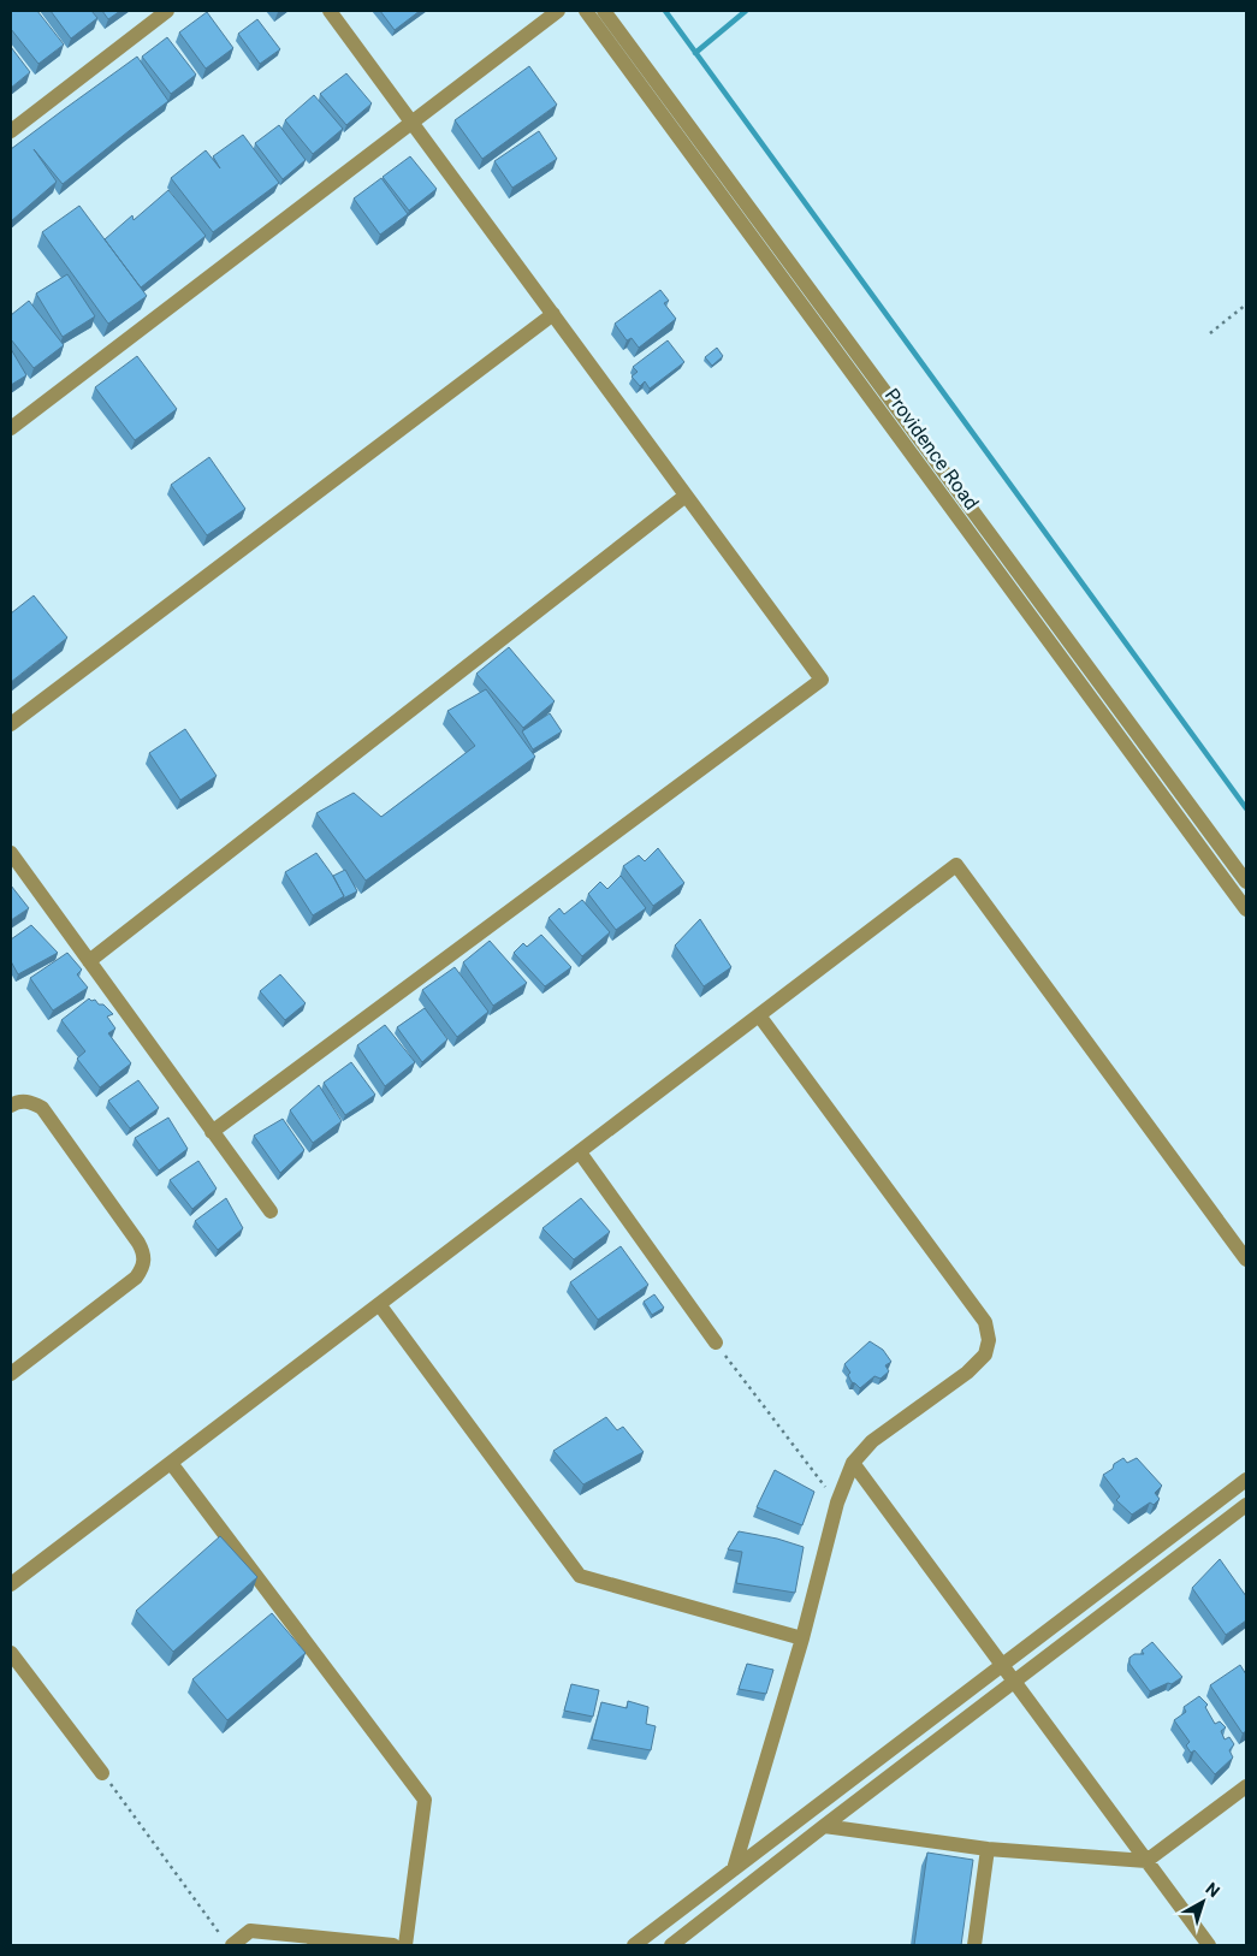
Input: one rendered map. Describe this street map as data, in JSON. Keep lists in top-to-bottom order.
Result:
{
  "streets": {
    "street": ["Providence Road"]
  },
  "north": "top right"
}
